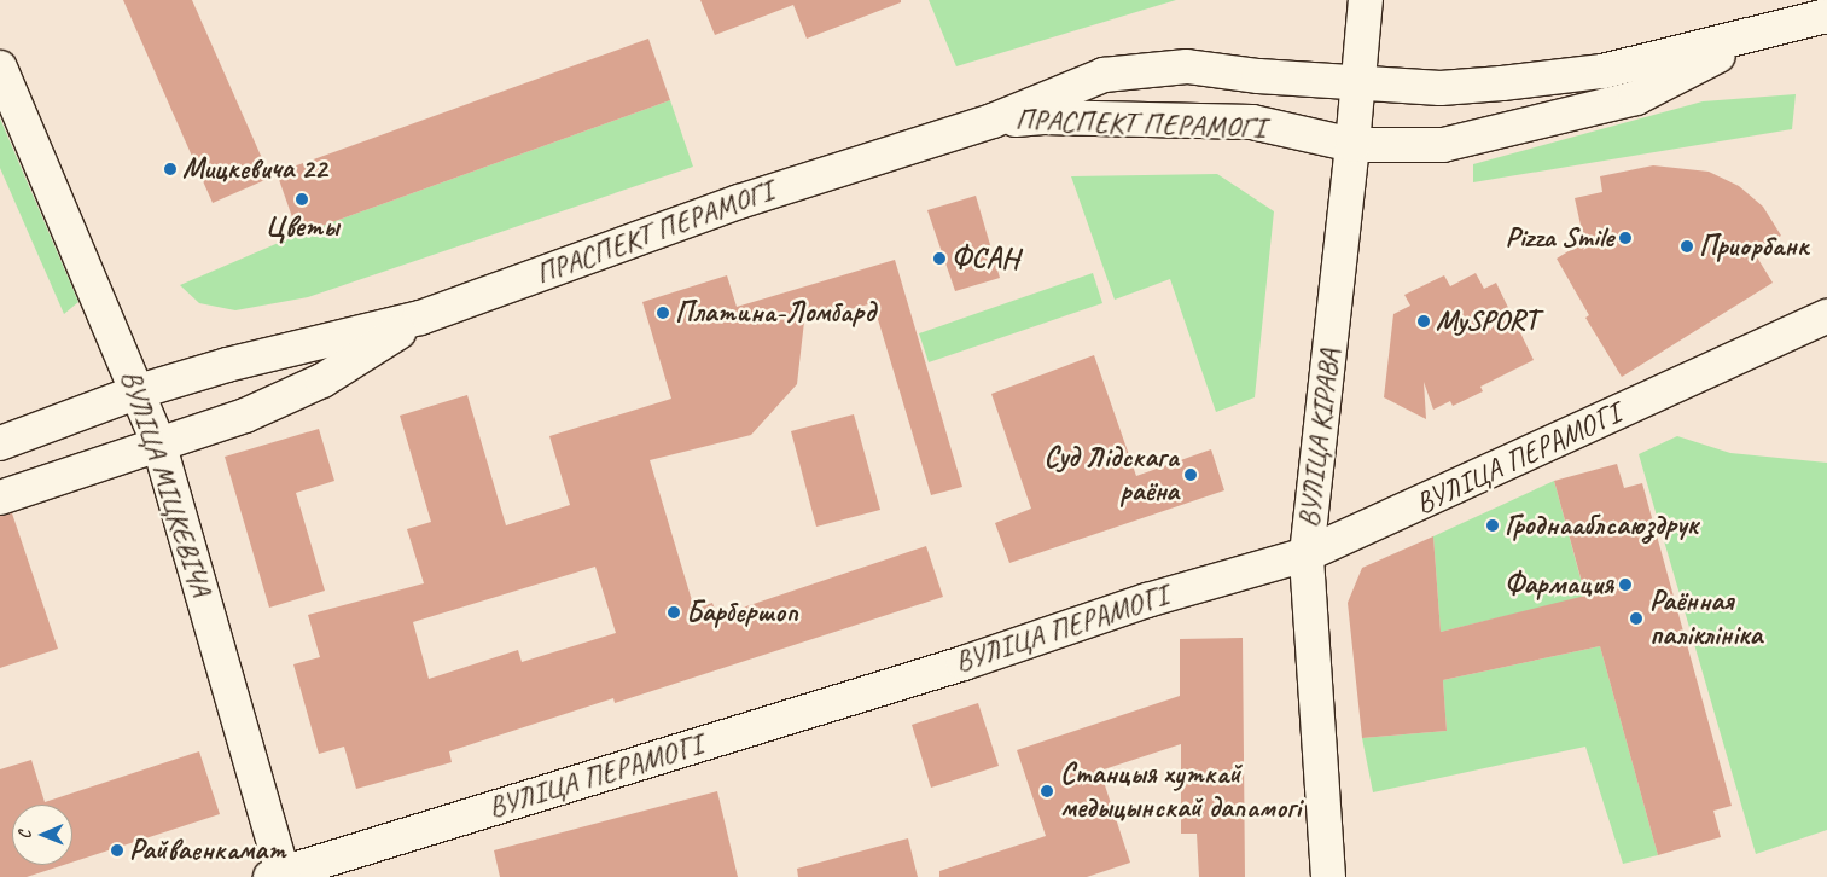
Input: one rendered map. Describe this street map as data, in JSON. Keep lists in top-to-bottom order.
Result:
{
  "streets": {
    "main road": [
      "ПРАСПЕКТ ПЕРАМОГІ",
      "ВУЛІЦА КІРАВА",
      "ВУЛІЦА ПЕРАМОГІ",
      "ВУЛІЦА МІЦКЕВІЧА"
    ]
  },
  "crossings": [
    ["ПРАСПЕКТ ПЕРАМОГІ", "ВУЛІЦА КІРАВА"],
    ["ПРАСПЕКТ ПЕРАМОГІ", "ВУЛІЦА МІЦКЕВІЧА"],
    ["ВУЛІЦА КІРАВА", "ВУЛІЦА ПЕРАМОГІ"],
    ["ВУЛІЦА ПЕРАМОГІ", "ВУЛІЦА МІЦКЕВІЧА"]
  ],
  "places": [
    "Мицкевича 22",
    "Цветы",
    "Pizza Smile",
    "Приорбанк",
    "ФСАН",
    "Платина-Ломбард",
    "MySPORT",
    "Суд Лідскага раёна",
    "Гроднааблсаюздрук",
    "Фармация",
    "Барбершоп",
    "Раённая паліклініка",
    "Станцыя хуткай медыцынскай дапамогі",
    "Райваенкамат"
  ],
  "north": "left"
}
